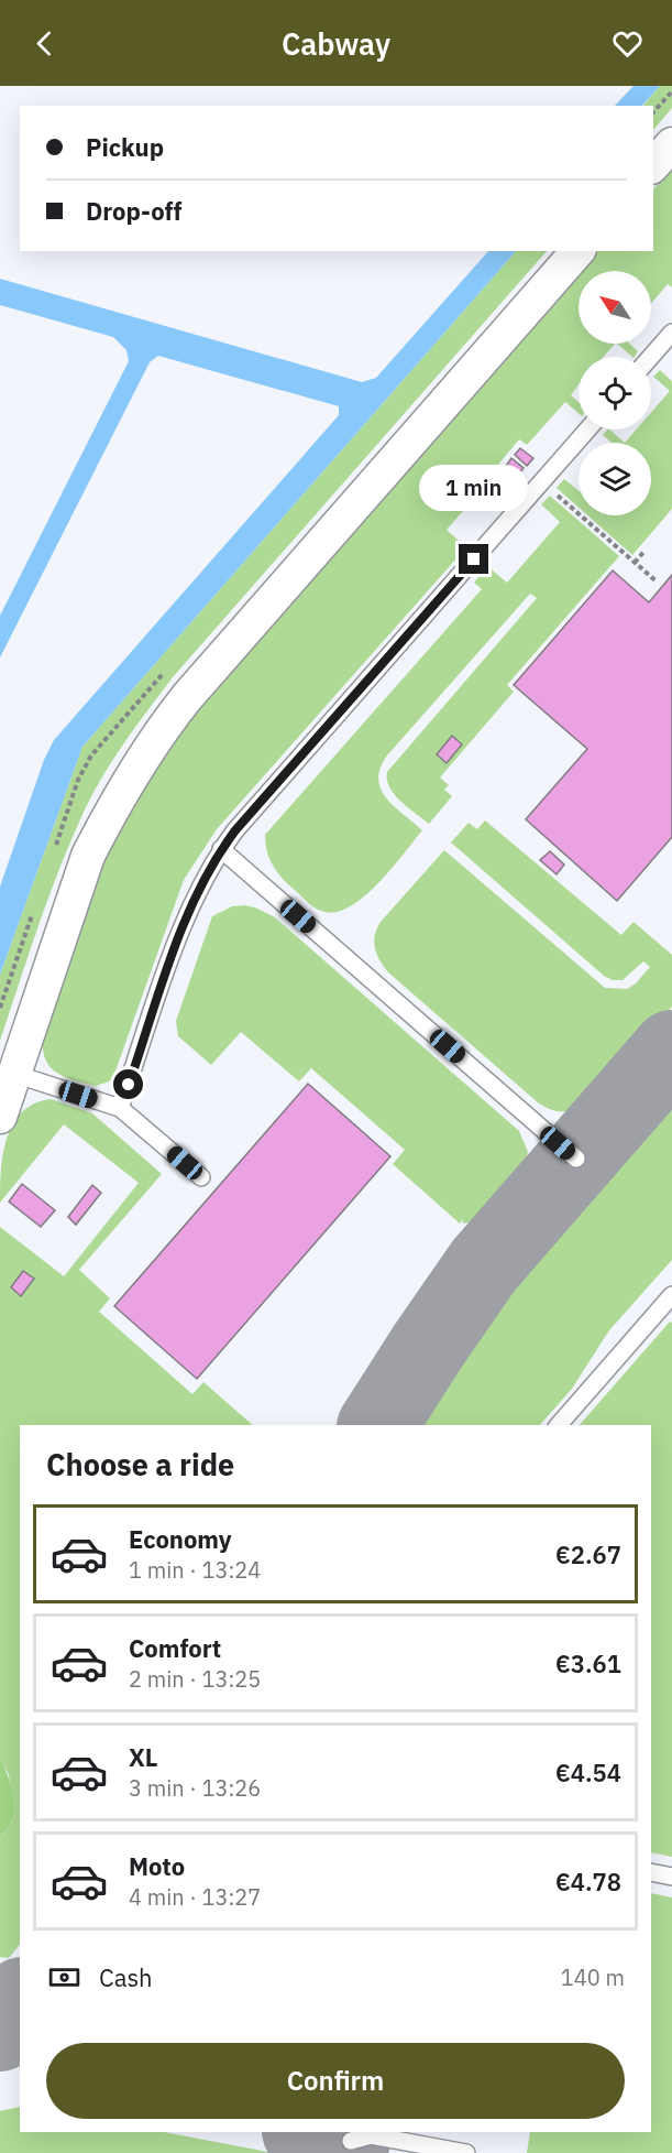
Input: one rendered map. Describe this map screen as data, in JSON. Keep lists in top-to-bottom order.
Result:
{
  "north": "top left",
  "page": {
    "header": "Cabway",
    "banner": ["Pickup", "Drop-off"],
    "bubble": "1 min",
    "heading": "Choose a ride",
    "list": [
      {
        "name": "Economy",
        "note": "1 min · 13:24",
        "value": "€2.67"
      },
      {
        "name": "Comfort",
        "note": "2 min · 13:25",
        "value": "€3.61"
      },
      {
        "name": "XL",
        "note": "3 min · 13:26",
        "value": "€4.54"
      },
      {
        "name": "Moto",
        "note": "4 min · 13:27",
        "value": "€4.78"
      }
    ],
    "pay": ["Cash", "140 m"],
    "buttons": "Confirm"
  }
}
